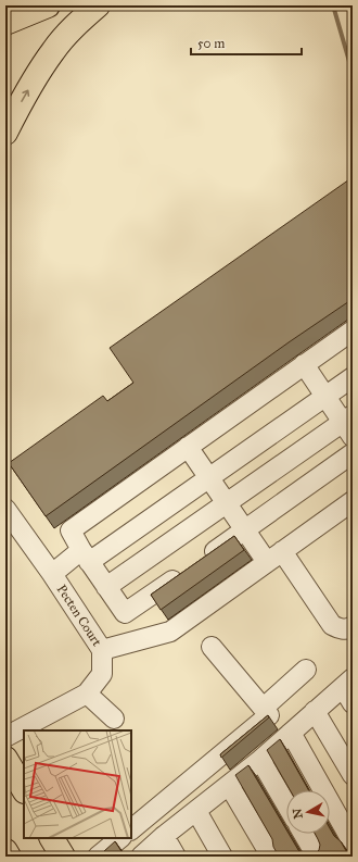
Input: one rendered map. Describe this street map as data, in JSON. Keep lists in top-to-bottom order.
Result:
{
  "streets": {
    "street": ["Pecten Court"]
  },
  "scale_bar": "50 m",
  "north": "left"
}
